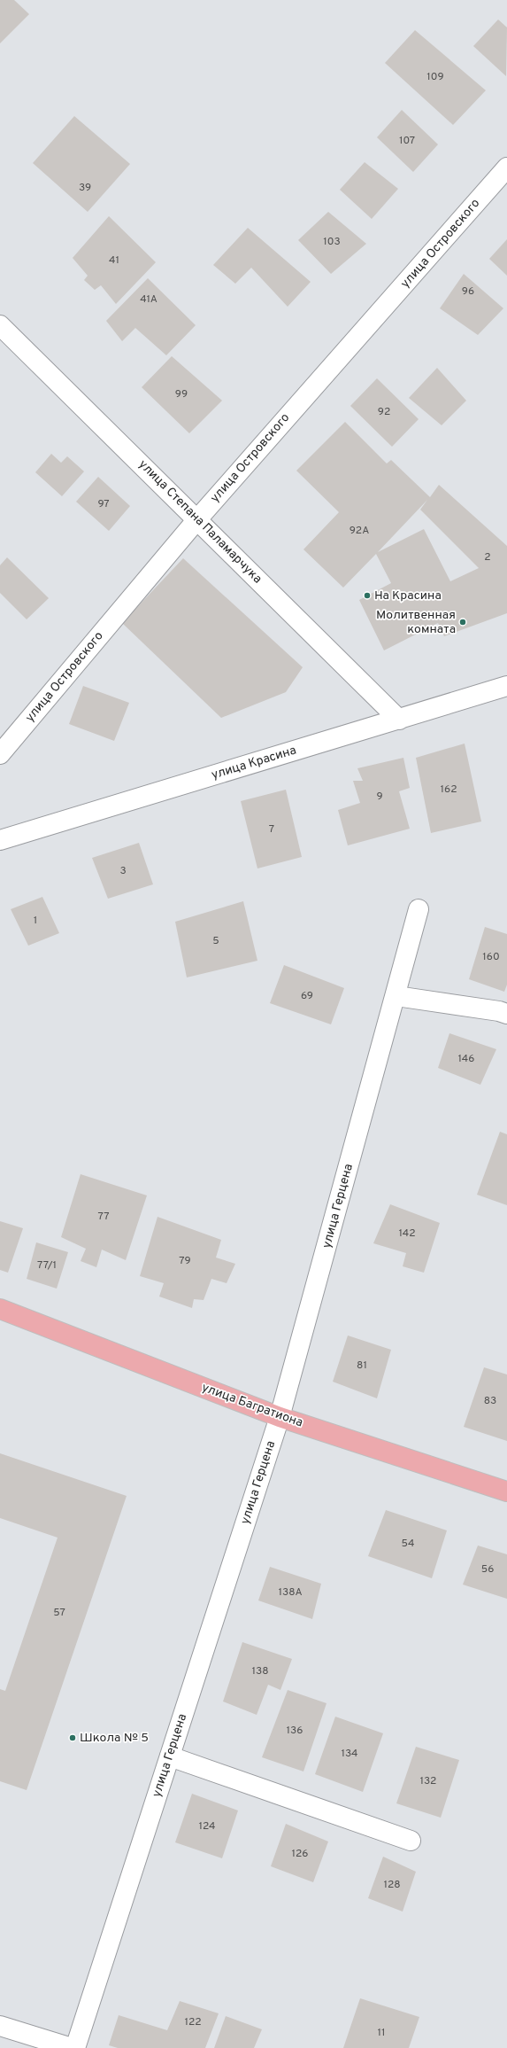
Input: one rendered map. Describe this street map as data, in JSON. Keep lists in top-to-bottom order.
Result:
{
  "streets": {
    "main road": ["улица Багратиона"],
    "street": [
      "улица Островского",
      "улица Степана Паламарчука",
      "улица Красина",
      "улица Герцена"
    ]
  },
  "crossings": [
    ["улица Островского", "улица Степана Паламарчука"],
    ["улица Степана Паламарчука", "улица Красина"],
    ["улица Герцена", "улица Багратиона"]
  ],
  "places": ["На Красина", "Молитвенная комната", "Школа № 5"],
  "house_numbers": [
    "109",
    "107",
    "39",
    "103",
    "41",
    "96",
    "41А",
    "99",
    "92",
    "97",
    "92А",
    "2",
    "162",
    "9",
    "7",
    "3",
    "1",
    "5",
    "160",
    "69",
    "146",
    "77",
    "142",
    "79",
    "77/1",
    "81",
    "83",
    "54",
    "56",
    "138А",
    "57",
    "138",
    "136",
    "134",
    "132",
    "124",
    "126",
    "128",
    "122",
    "11"
  ]
}
